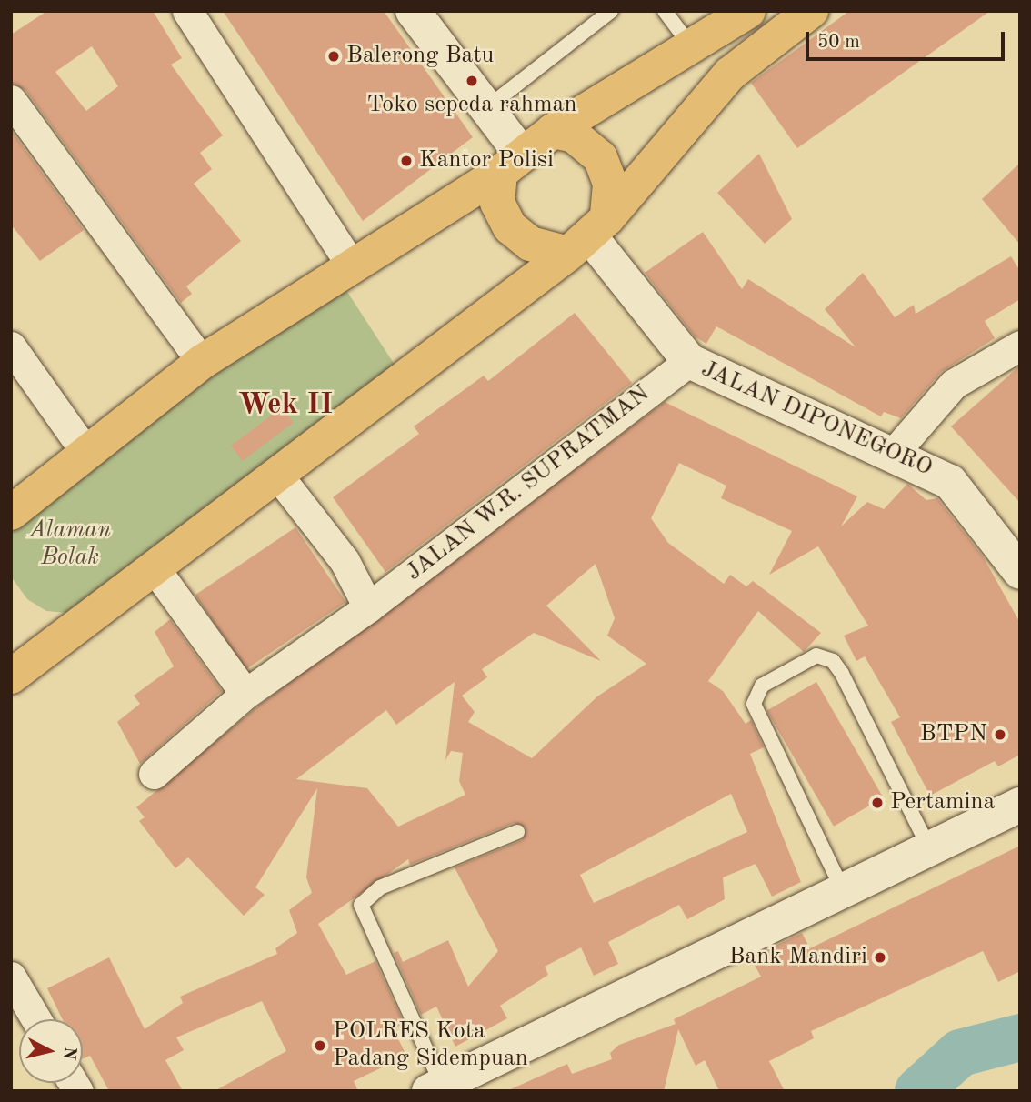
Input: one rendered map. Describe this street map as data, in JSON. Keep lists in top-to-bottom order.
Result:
{
  "streets": {
    "street": ["JALAN DIPONEGORO", "JALAN W.R. SUPRATMAN"]
  },
  "crossings": [
    ["JALAN DIPONEGORO", "JALAN W.R. SUPRATMAN"]
  ],
  "districts": ["Wek II"],
  "parks": ["Alaman Bolak"],
  "places": [
    "Balerong Batu",
    "Toko sepeda rahman",
    "Kantor Polisi",
    "BTPN",
    "Pertamina",
    "Bank Mandiri",
    "POLRES Kota Padang Sidempuan"
  ],
  "scale_bar": "50 m",
  "north": "right"
}
